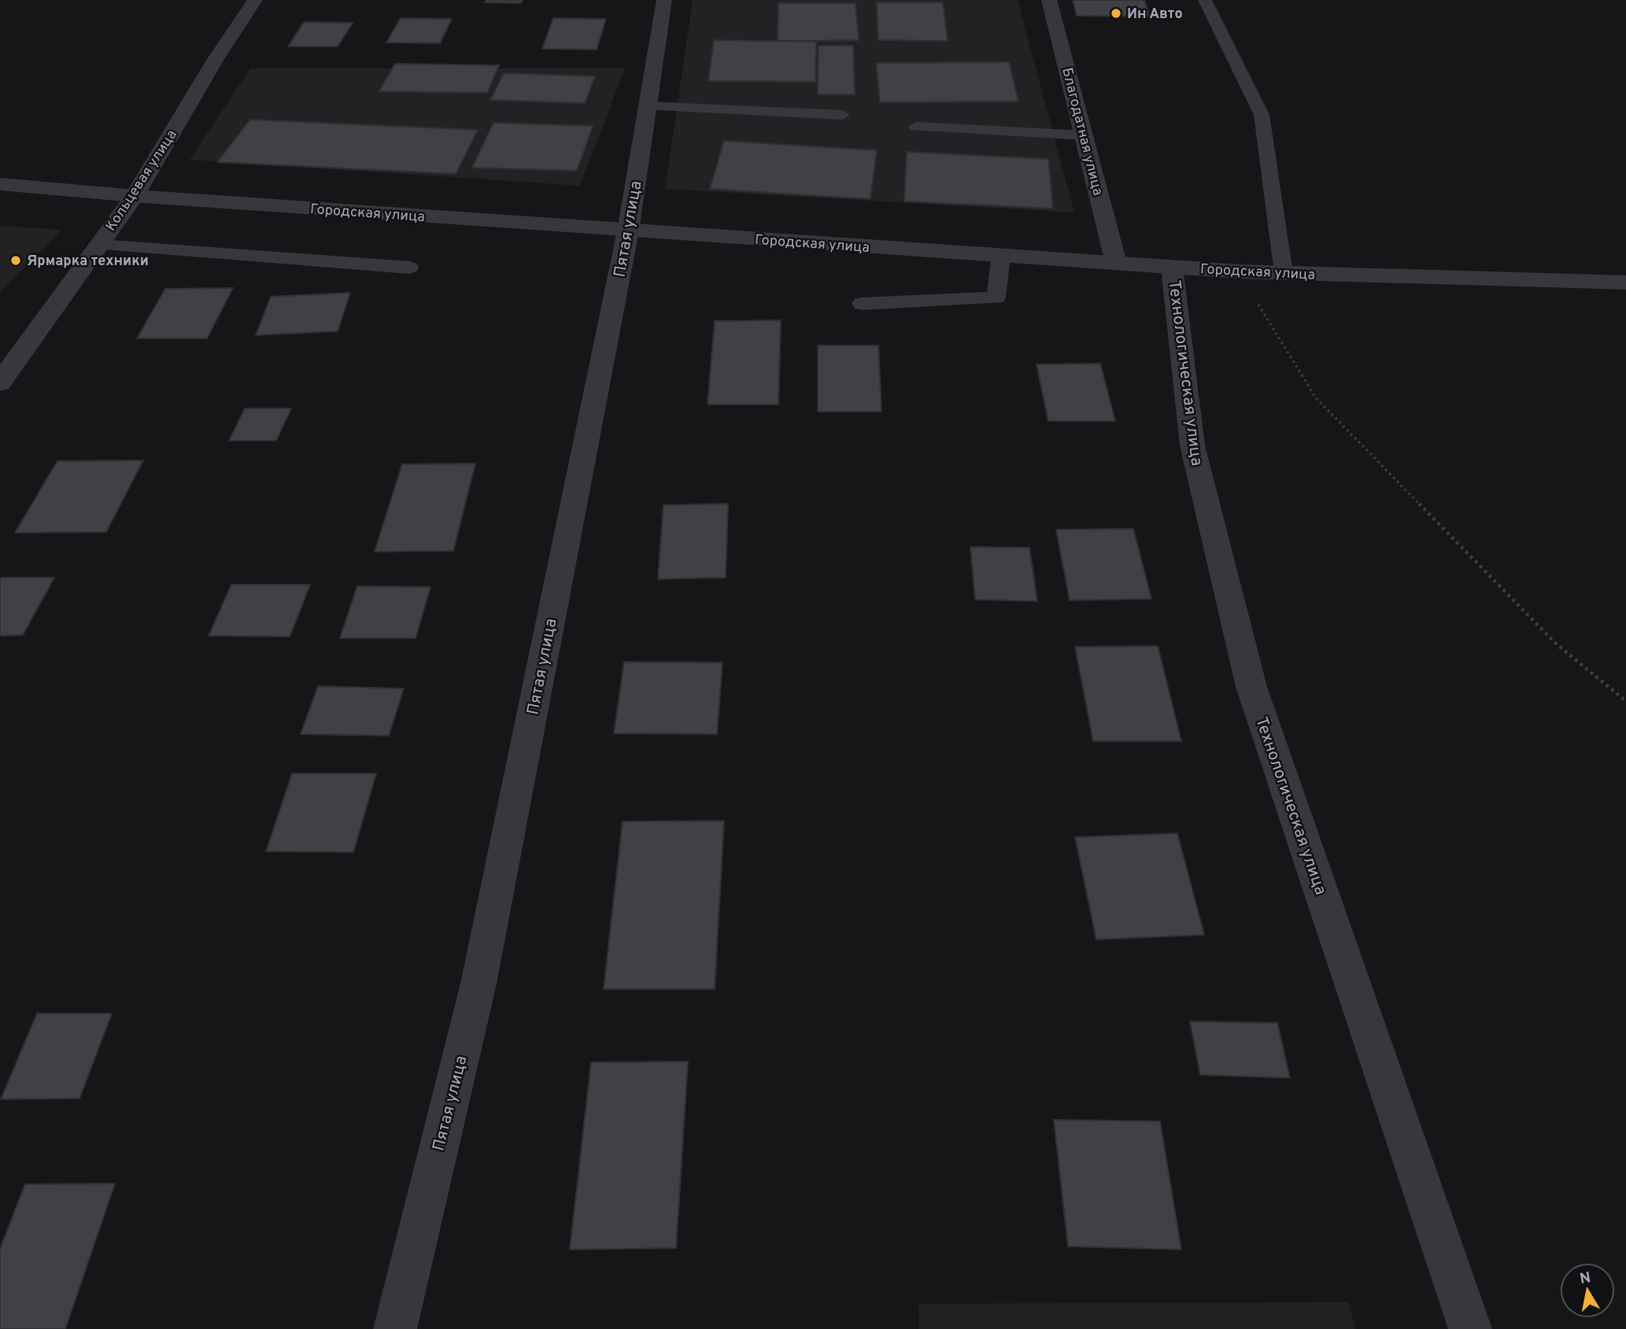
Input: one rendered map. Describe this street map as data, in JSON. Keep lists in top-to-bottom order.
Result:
{
  "streets": {
    "street": [
      "Благодатная улица",
      "Кольцевая улица",
      "Городская улица",
      "Пятая улица",
      "Технологическая улица"
    ]
  },
  "crossings": [
    ["Благодатная улица", "Городская улица"],
    ["Кольцевая улица", "Городская улица"],
    ["Городская улица", "Пятая улица"],
    ["Городская улица", "Технологическая улица"]
  ],
  "places": ["Ин Авто", "Ярмарка техники"],
  "north": "top"
}
